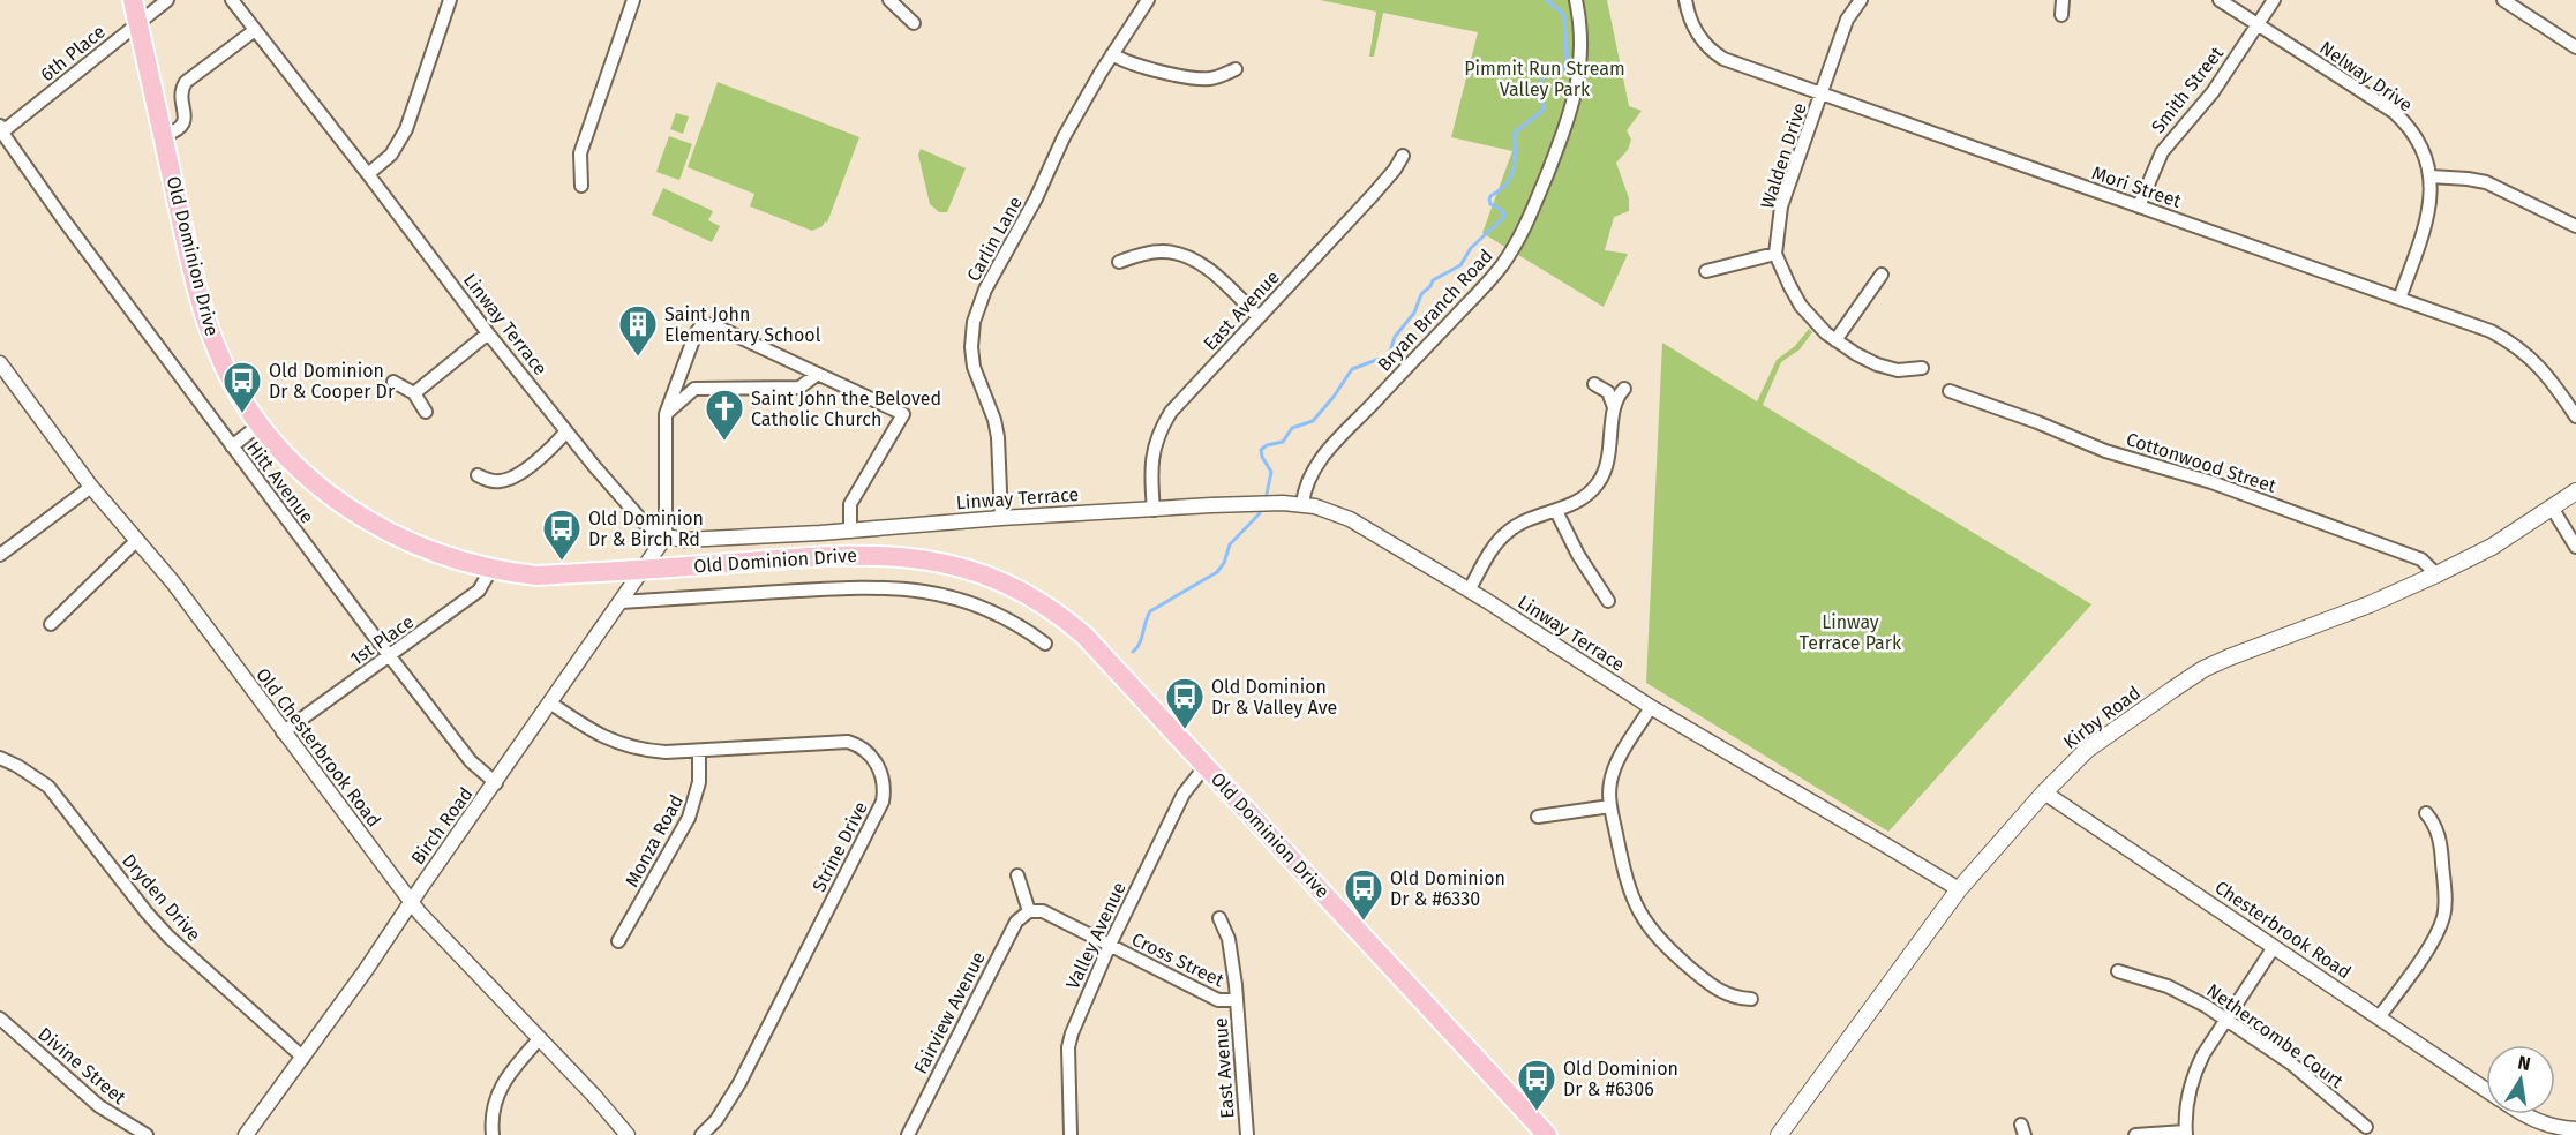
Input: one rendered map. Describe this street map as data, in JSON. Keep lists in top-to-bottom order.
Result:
{
  "streets": {
    "main road": ["Old Dominion Drive", "Kirby Road"],
    "street": [
      "6th Place",
      "Nelway Drive",
      "Smith Street",
      "Walden Drive",
      "Mori Street",
      "Carlin Lane",
      "East Avenue",
      "Bryan Branch Road",
      "Linway Terrace",
      "Cottonwood Street",
      "Hitt Avenue",
      "1st Place",
      "Old Chesterbrook Road",
      "Birch Road",
      "Monza Road",
      "Strine Drive",
      "Dryden Drive",
      "Chesterbrook Road",
      "Valley Avenue",
      "Cross Street",
      "Fairview Avenue",
      "Nethercombe Court",
      "Divine Street"
    ]
  },
  "crossings": [
    ["6th Place", "Old Dominion Drive"],
    ["6th Place", "Hitt Avenue"],
    ["Nelway Drive", "Smith Street"],
    ["Nelway Drive", "Mori Street"],
    ["Smith Street", "Mori Street"],
    ["Walden Drive", "Mori Street"],
    ["Carlin Lane", "Linway Terrace"],
    ["Old Dominion Drive", "1st Place"],
    ["Old Dominion Drive", "Birch Road"],
    ["Old Dominion Drive", "Valley Avenue"],
    ["East Avenue", "Linway Terrace"],
    ["East Avenue", "Cross Street"],
    ["Bryan Branch Road", "Linway Terrace"],
    ["Linway Terrace", "Kirby Road"],
    ["Linway Terrace", "Birch Road"],
    ["Cottonwood Street", "Kirby Road"],
    ["Hitt Avenue", "1st Place"],
    ["Hitt Avenue", "Birch Road"],
    ["1st Place", "Old Chesterbrook Road"],
    ["Kirby Road", "Chesterbrook Road"],
    ["Old Chesterbrook Road", "Birch Road"],
    ["Birch Road", "Strine Drive"],
    ["Birch Road", "Dryden Drive"],
    ["Monza Road", "Strine Drive"],
    ["Valley Avenue", "Cross Street"],
    ["Cross Street", "Fairview Avenue"]
  ],
  "parks": ["Pimmit Run Stream Valley Park", "Linway Terrace Park"],
  "places": {
    "building": ["Saint John Elementary School"],
    "bus stop": [
      "Old Dominion Dr & Cooper Dr",
      "Old Dominion Dr & Birch Rd",
      "Old Dominion Dr & Valley Ave",
      "Old Dominion Dr & #6330",
      "Old Dominion Dr & #6306"
    ],
    "church": ["Saint John the Beloved Catholic Church"]
  },
  "north": "top"
}
